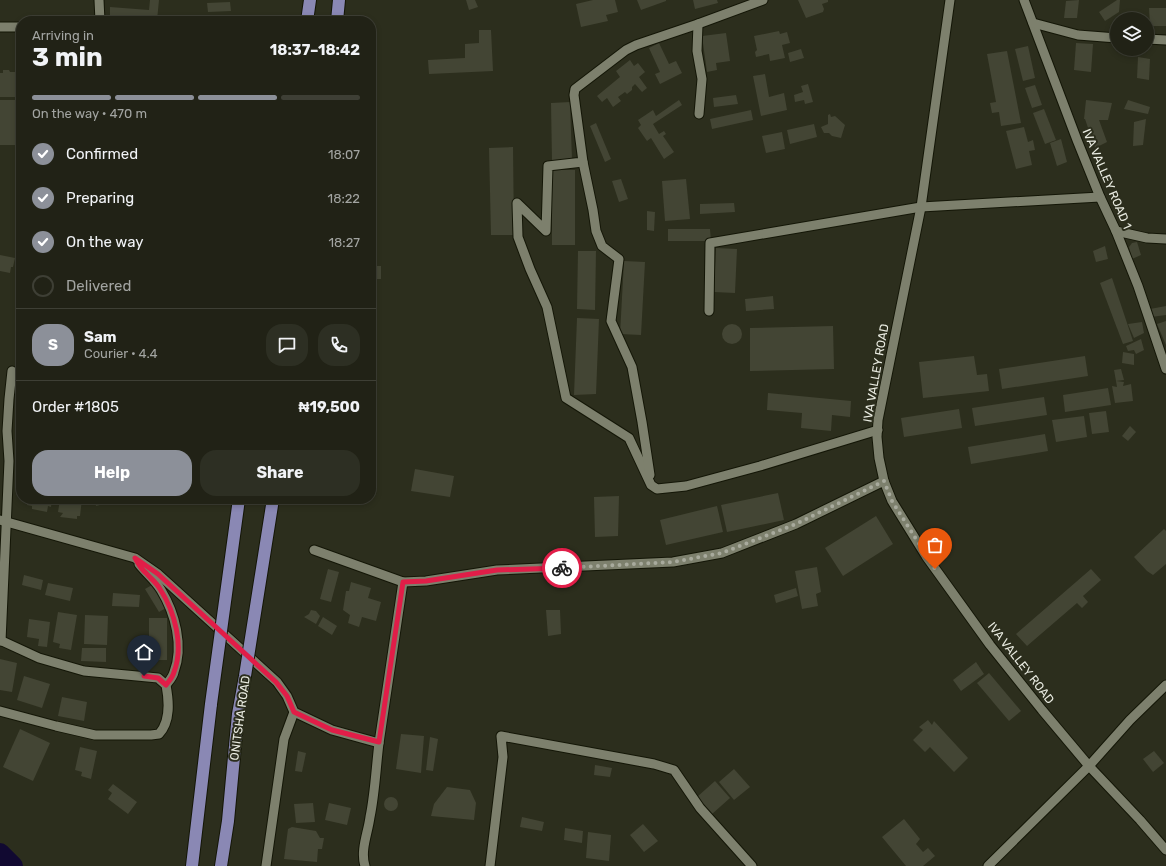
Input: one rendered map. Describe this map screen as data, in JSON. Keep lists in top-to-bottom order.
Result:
{
  "streets": {
    "main road": ["ONITSHA ROAD"],
    "street": ["IVA VALLEY ROAD 1", "IVA VALLEY ROAD"]
  },
  "page": {
    "heading": ["3 min", "Arriving in", "18:37–18:42"],
    "panel": [
      "Sam",
      "Courier · 4.4",
      "Order #1805",
      "₦19,500"
    ],
    "bar": "On the way · 470 m",
    "list": [
      ["Confirmed", "18:07"],
      ["Preparing", "18:22"],
      ["On the way", "18:27"],
      "Delivered"
    ],
    "round": "S",
    "buttons": ["Help", "Share"]
  }
}
